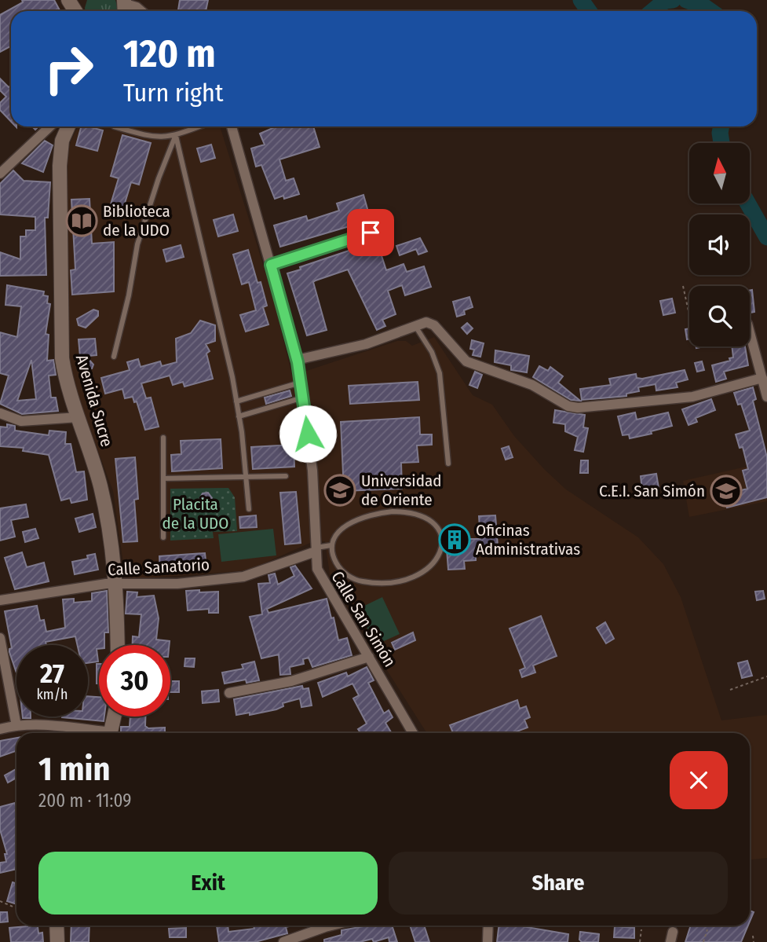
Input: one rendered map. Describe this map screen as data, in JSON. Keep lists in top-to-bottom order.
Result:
{
  "streets": {
    "street": ["Avenida Sucre", "Calle Sanatorio", "Calle San Simón"]
  },
  "crossings": [
    ["Avenida Sucre", "Calle Sanatorio"],
    ["Calle Sanatorio", "Calle San Simón"]
  ],
  "parks": ["Placita de la UDO"],
  "places": {
    "library": ["Biblioteca de la UDO"],
    "school or university": ["Universidad de Oriente", "C.E.I. San Simón"],
    "building": ["Oficinas Administrativas"]
  },
  "north": "top",
  "page": {
    "turn": ["120 m", "Turn right"],
    "speed": "27 km/h",
    "limit": "30",
    "heading": ["1 min", "200 m · 11:09"],
    "buttons": ["Exit", "Share"]
  }
}
